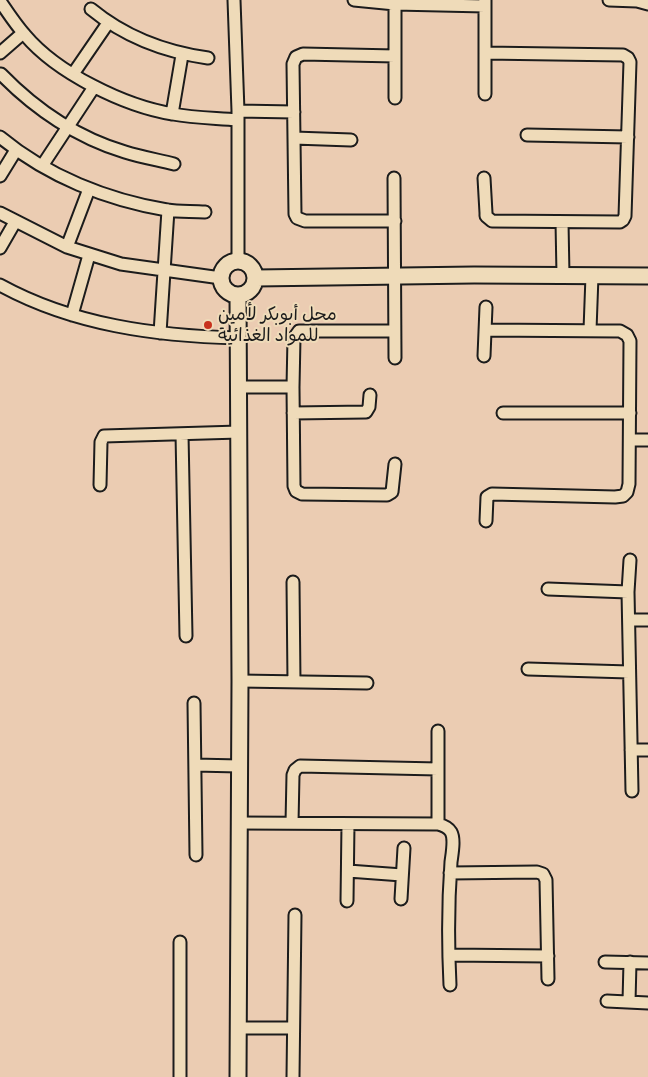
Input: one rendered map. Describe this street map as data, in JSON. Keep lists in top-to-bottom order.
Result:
{
  "places": ["محل أبوبكر لأمين للمواد الغذائية"]
}
